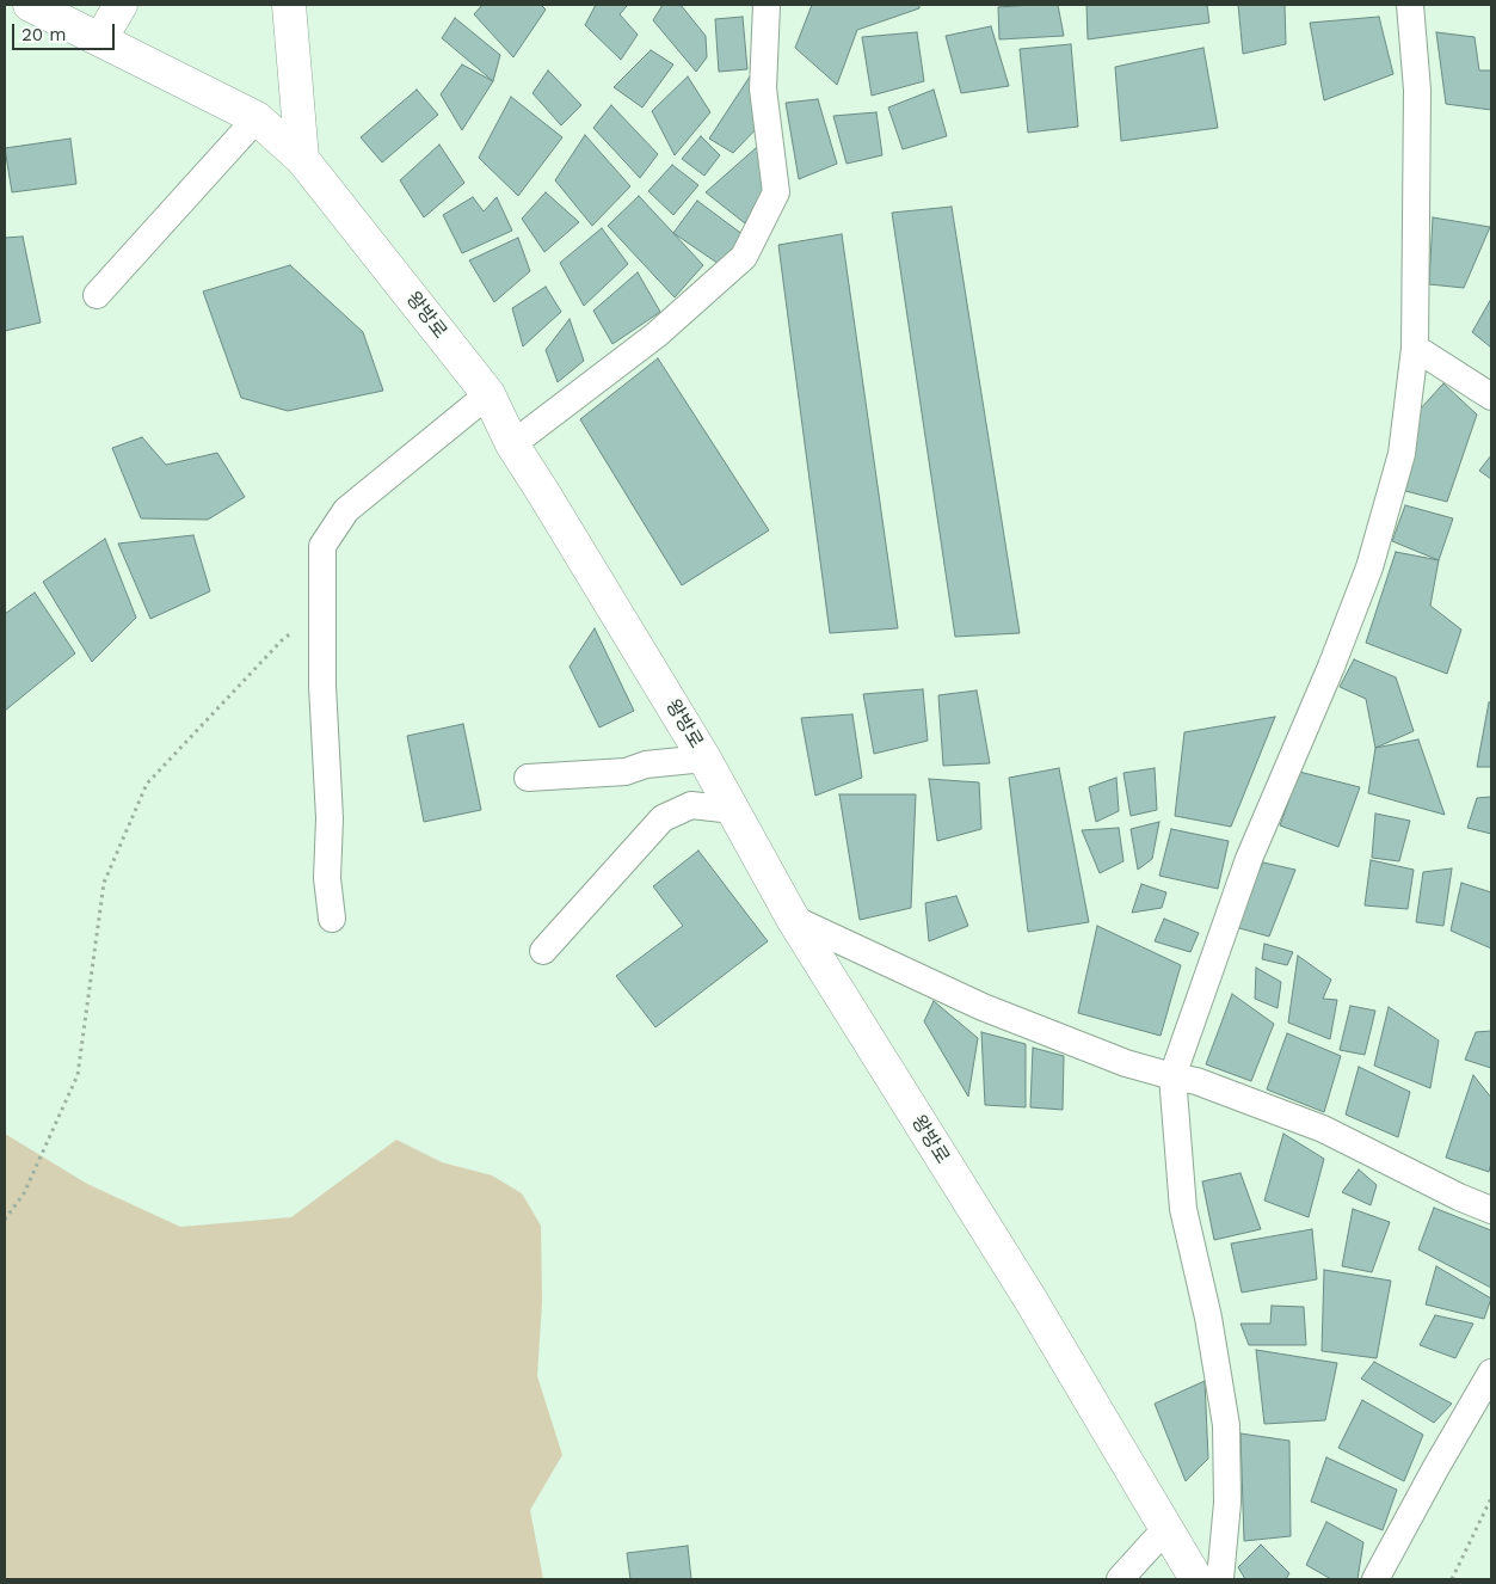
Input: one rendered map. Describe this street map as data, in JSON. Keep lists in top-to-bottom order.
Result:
{
  "streets": {
    "main road": ["왕방로"]
  },
  "scale_bar": "20 m"
}
